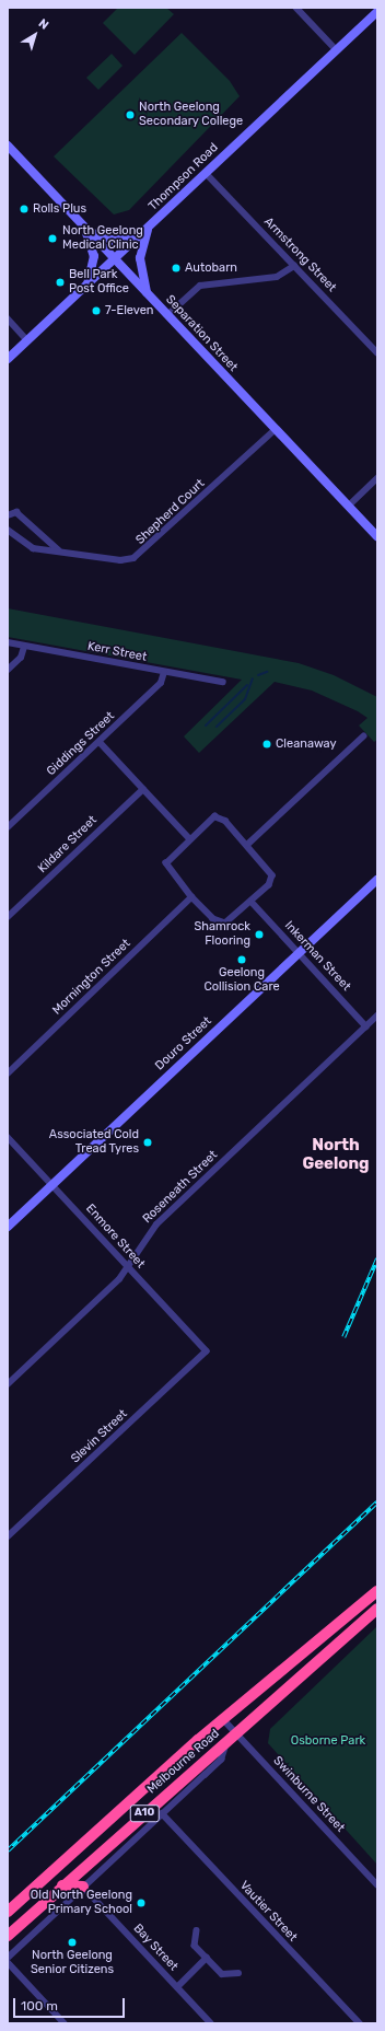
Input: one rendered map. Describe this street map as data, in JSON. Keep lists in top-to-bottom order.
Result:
{
  "streets": {
    "highway": ["Melbourne Road", "A10"],
    "main road": ["Thompson Road", "Separation Street", "Douro Street"],
    "street": [
      "Armstrong Street",
      "Shepherd Court",
      "Kerr Street",
      "Giddings Street",
      "Kildare Street",
      "Inkerman Street",
      "Mornington Street",
      "Roseneath Street",
      "Enmore Street",
      "Slevin Street",
      "Swinburne Street",
      "Vautier Street",
      "Bay Street"
    ]
  },
  "crossings": [
    ["Thompson Road", "Armstrong Street"],
    ["Thompson Road", "Separation Street"],
    ["Separation Street", "Shepherd Court"],
    ["Kerr Street", "Giddings Street"],
    ["Inkerman Street", "Mornington Street"],
    ["Inkerman Street", "Douro Street"],
    ["Inkerman Street", "Roseneath Street"],
    ["Douro Street", "Enmore Street"],
    ["Roseneath Street", "Enmore Street"],
    ["Enmore Street", "Slevin Street"],
    ["Melbourne Road", "Swinburne Street"]
  ],
  "districts": ["North Geelong"],
  "parks": ["Osborne Park"],
  "places": [
    "North Geelong Secondary College",
    "Rolls Plus",
    "North Geelong Medical Clinic",
    "Autobarn",
    "Bell Park Post Office",
    "7-Eleven",
    "Cleanaway",
    "Shamrock Flooring",
    "Geelong Collision Care",
    "Associated Cold Tread Tyres",
    "Old North Geelong Primary School",
    "North Geelong Senior Citizens"
  ],
  "scale_bar": "100 m",
  "north": "top right"
}
